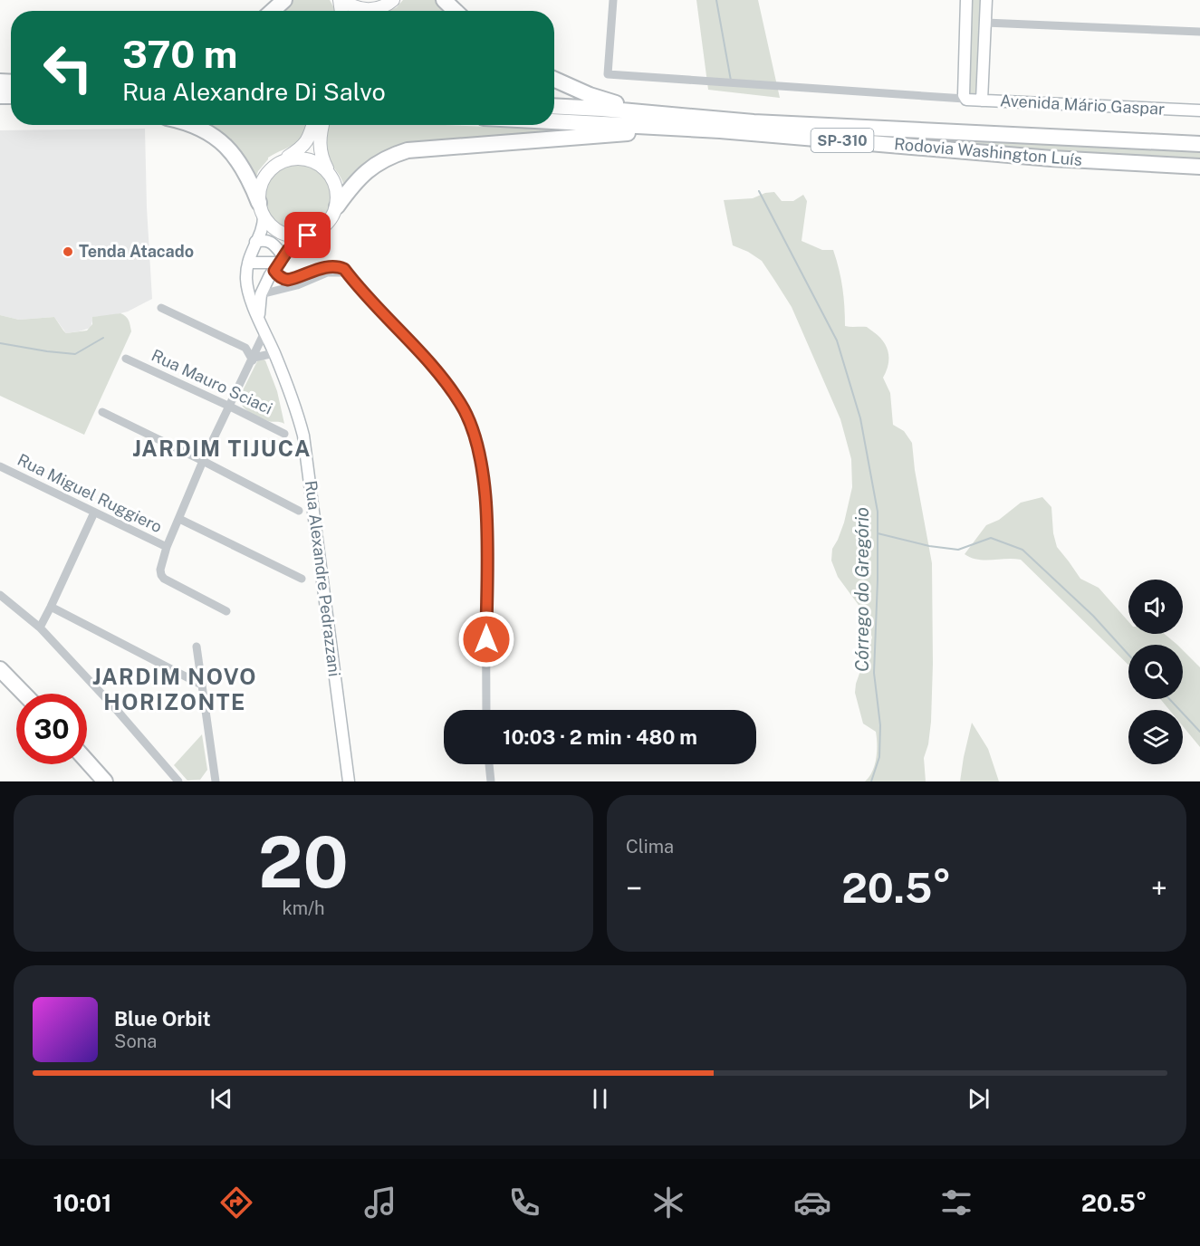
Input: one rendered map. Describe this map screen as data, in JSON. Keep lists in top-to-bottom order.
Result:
{
  "streets": {
    "highway": ["SP-310", "Rodovia Washington Luís"],
    "street": [
      "Avenida Mário Gaspar",
      "Rua Mauro Sciaci",
      "Rua Miguel Ruggiero",
      "Rua Alexandre Pedrazzani"
    ]
  },
  "districts": ["JARDIM TIJUCA", "JARDIM NOVO HORIZONTE"],
  "water": ["Córrego do Gregório"],
  "places": ["Tenda Atacado"],
  "page": {
    "turn": ["370 m", "Rua Alexandre Di Salvo"],
    "limit": "30",
    "trip": "10:03 · 2 min · 480 m",
    "tile": [
      ["20", "km/h"],
      "Clima"
    ],
    "heat": ["−", "20.5°", "+"],
    "song": ["Blue Orbit", "Sona"],
    "tabs": ["10:01", "20.5°"]
  }
}
